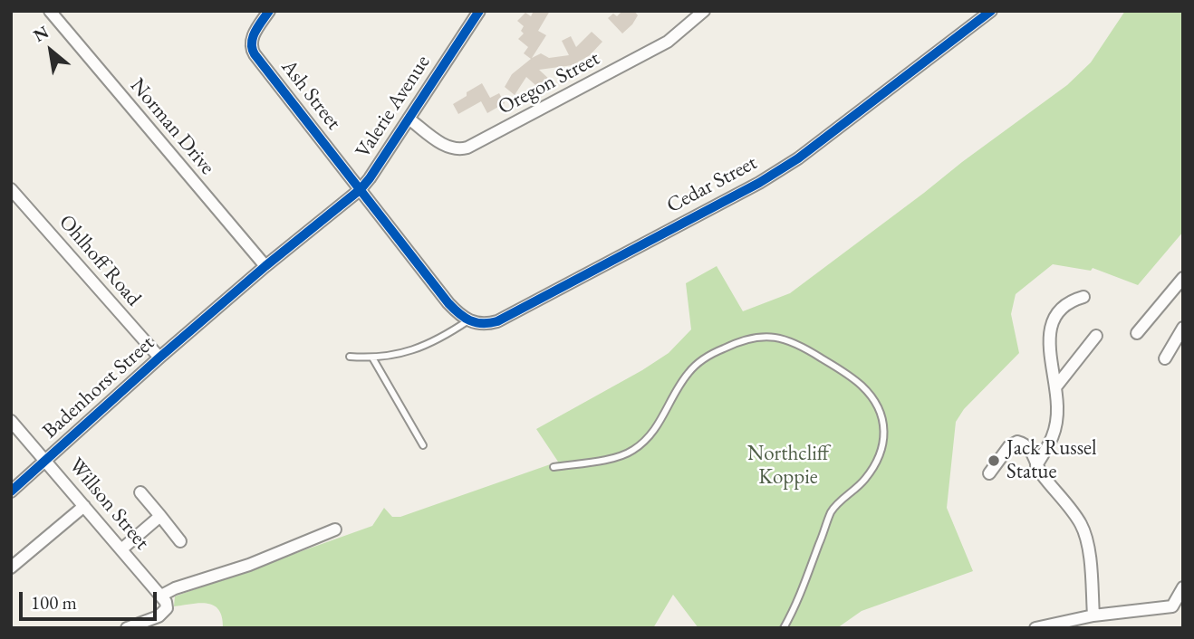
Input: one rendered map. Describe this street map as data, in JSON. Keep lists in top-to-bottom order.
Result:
{
  "streets": {
    "street": [
      "Oregon Street",
      "Ash Street",
      "Valerie Avenue",
      "Norman Drive",
      "Cedar Street",
      "Ohlhoff Road",
      "Badenhorst Street",
      "Willson Street"
    ]
  },
  "crossings": [
    ["Oregon Street", "Valerie Avenue"],
    ["Ash Street", "Valerie Avenue"],
    ["Ash Street", "Cedar Street"],
    ["Valerie Avenue", "Norman Drive"],
    ["Valerie Avenue", "Badenhorst Street"],
    ["Ohlhoff Road", "Badenhorst Street"],
    ["Badenhorst Street", "Willson Street"]
  ],
  "parks": ["Northcliff Koppie"],
  "places": ["Jack Russel Statue"],
  "scale_bar": "100 m",
  "north": "top left"
}
